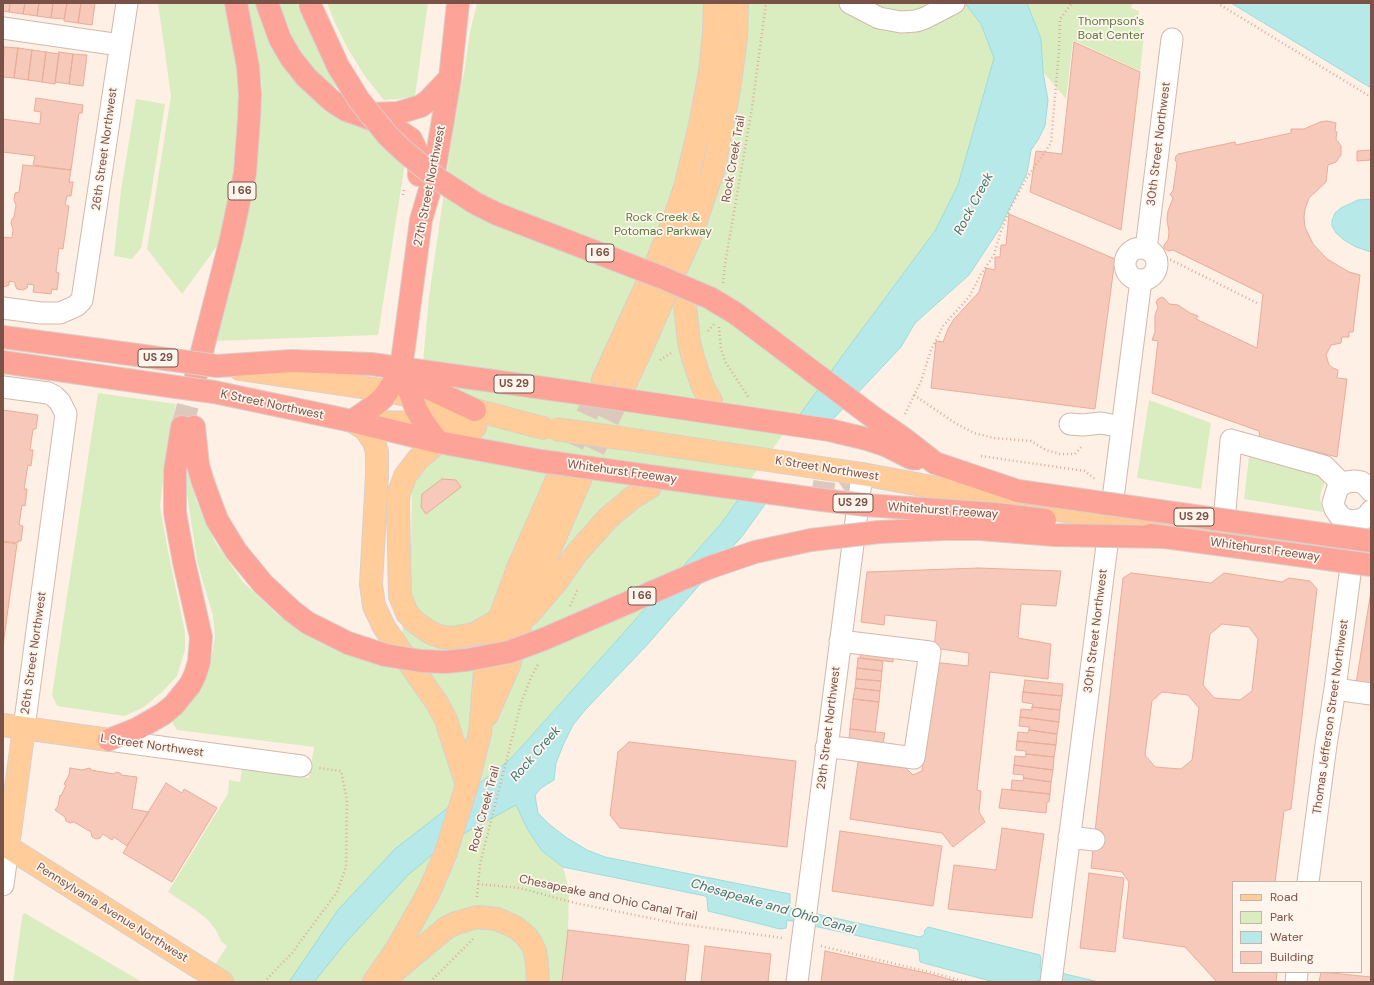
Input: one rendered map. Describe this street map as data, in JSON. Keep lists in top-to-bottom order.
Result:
{
  "streets": {
    "highway": [
      "27th Street Northwest",
      "I 66",
      "US 29",
      "K Street Northwest",
      "Whitehurst Freeway"
    ],
    "main road": ["26th Street Northwest", "L Street Northwest", "Pennsylvania Avenue Northwest"],
    "street": ["30th Street Northwest", "Thomas Jefferson Street Northwest", "29th Street Northwest"],
    "path": ["Rock Creek Trail", "Chesapeake and Ohio Canal Trail"]
  },
  "crossings": [
    ["30th Street Northwest", "K Street Northwest"],
    ["26th Street Northwest", "L Street Northwest"],
    ["26th Street Northwest", "Pennsylvania Avenue Northwest"],
    ["Rock Creek Trail", "Chesapeake and Ohio Canal Trail"],
    ["27th Street Northwest", "K Street Northwest"],
    ["27th Street Northwest", "Whitehurst Freeway"],
    ["I 66", "Whitehurst Freeway"],
    ["I 66", "L Street Northwest"],
    ["K Street Northwest", "Whitehurst Freeway"],
    ["K Street Northwest", "Thomas Jefferson Street Northwest"],
    ["K Street Northwest", "29th Street Northwest"],
    ["Whitehurst Freeway", "Thomas Jefferson Street Northwest"]
  ],
  "water": ["Rock Creek", "Chesapeake and Ohio Canal"],
  "parks": ["Thompson's Boat Center", "Rock Creek & Potomac Parkway"],
  "legend": [
    "Road",
    "Park",
    "Water",
    "Building"
  ]
}
